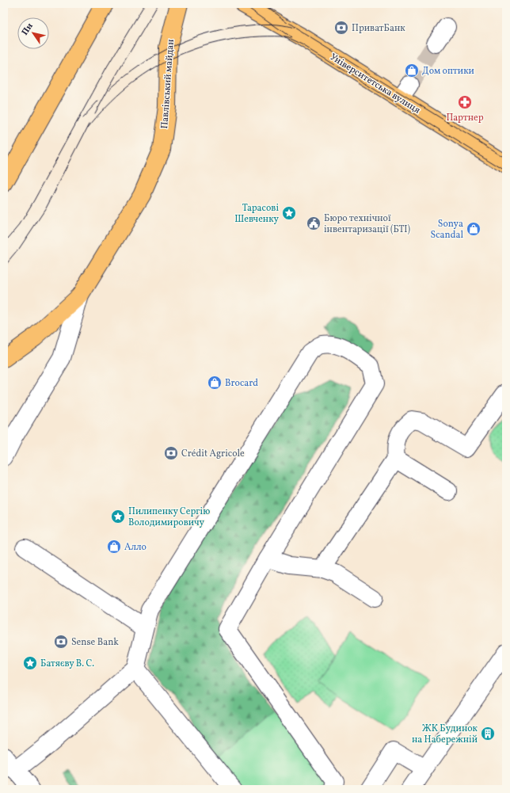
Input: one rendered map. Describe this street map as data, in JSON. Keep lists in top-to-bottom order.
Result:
{
  "streets": {
    "main road": ["Університетська вулиця", "Павлівський майдан"]
  },
  "places": {
    "bank": ["ПриватБанк", "Crédit Agricole", "Sense Bank"],
    "shop": [
      "Дом оптики",
      "Sonya Scandal",
      "Brocard",
      "Алло"
    ],
    "pharmacy": ["Партнер"],
    "place": ["Тарасові Шевченку", "Пилипенку Сергію Володимировичу", "Батяєву В. С."],
    "public building": ["Бюро технічної інвентаризації (БТІ)"],
    "building": ["ЖК Будинок на Набережній"]
  },
  "north": "top left"
}
